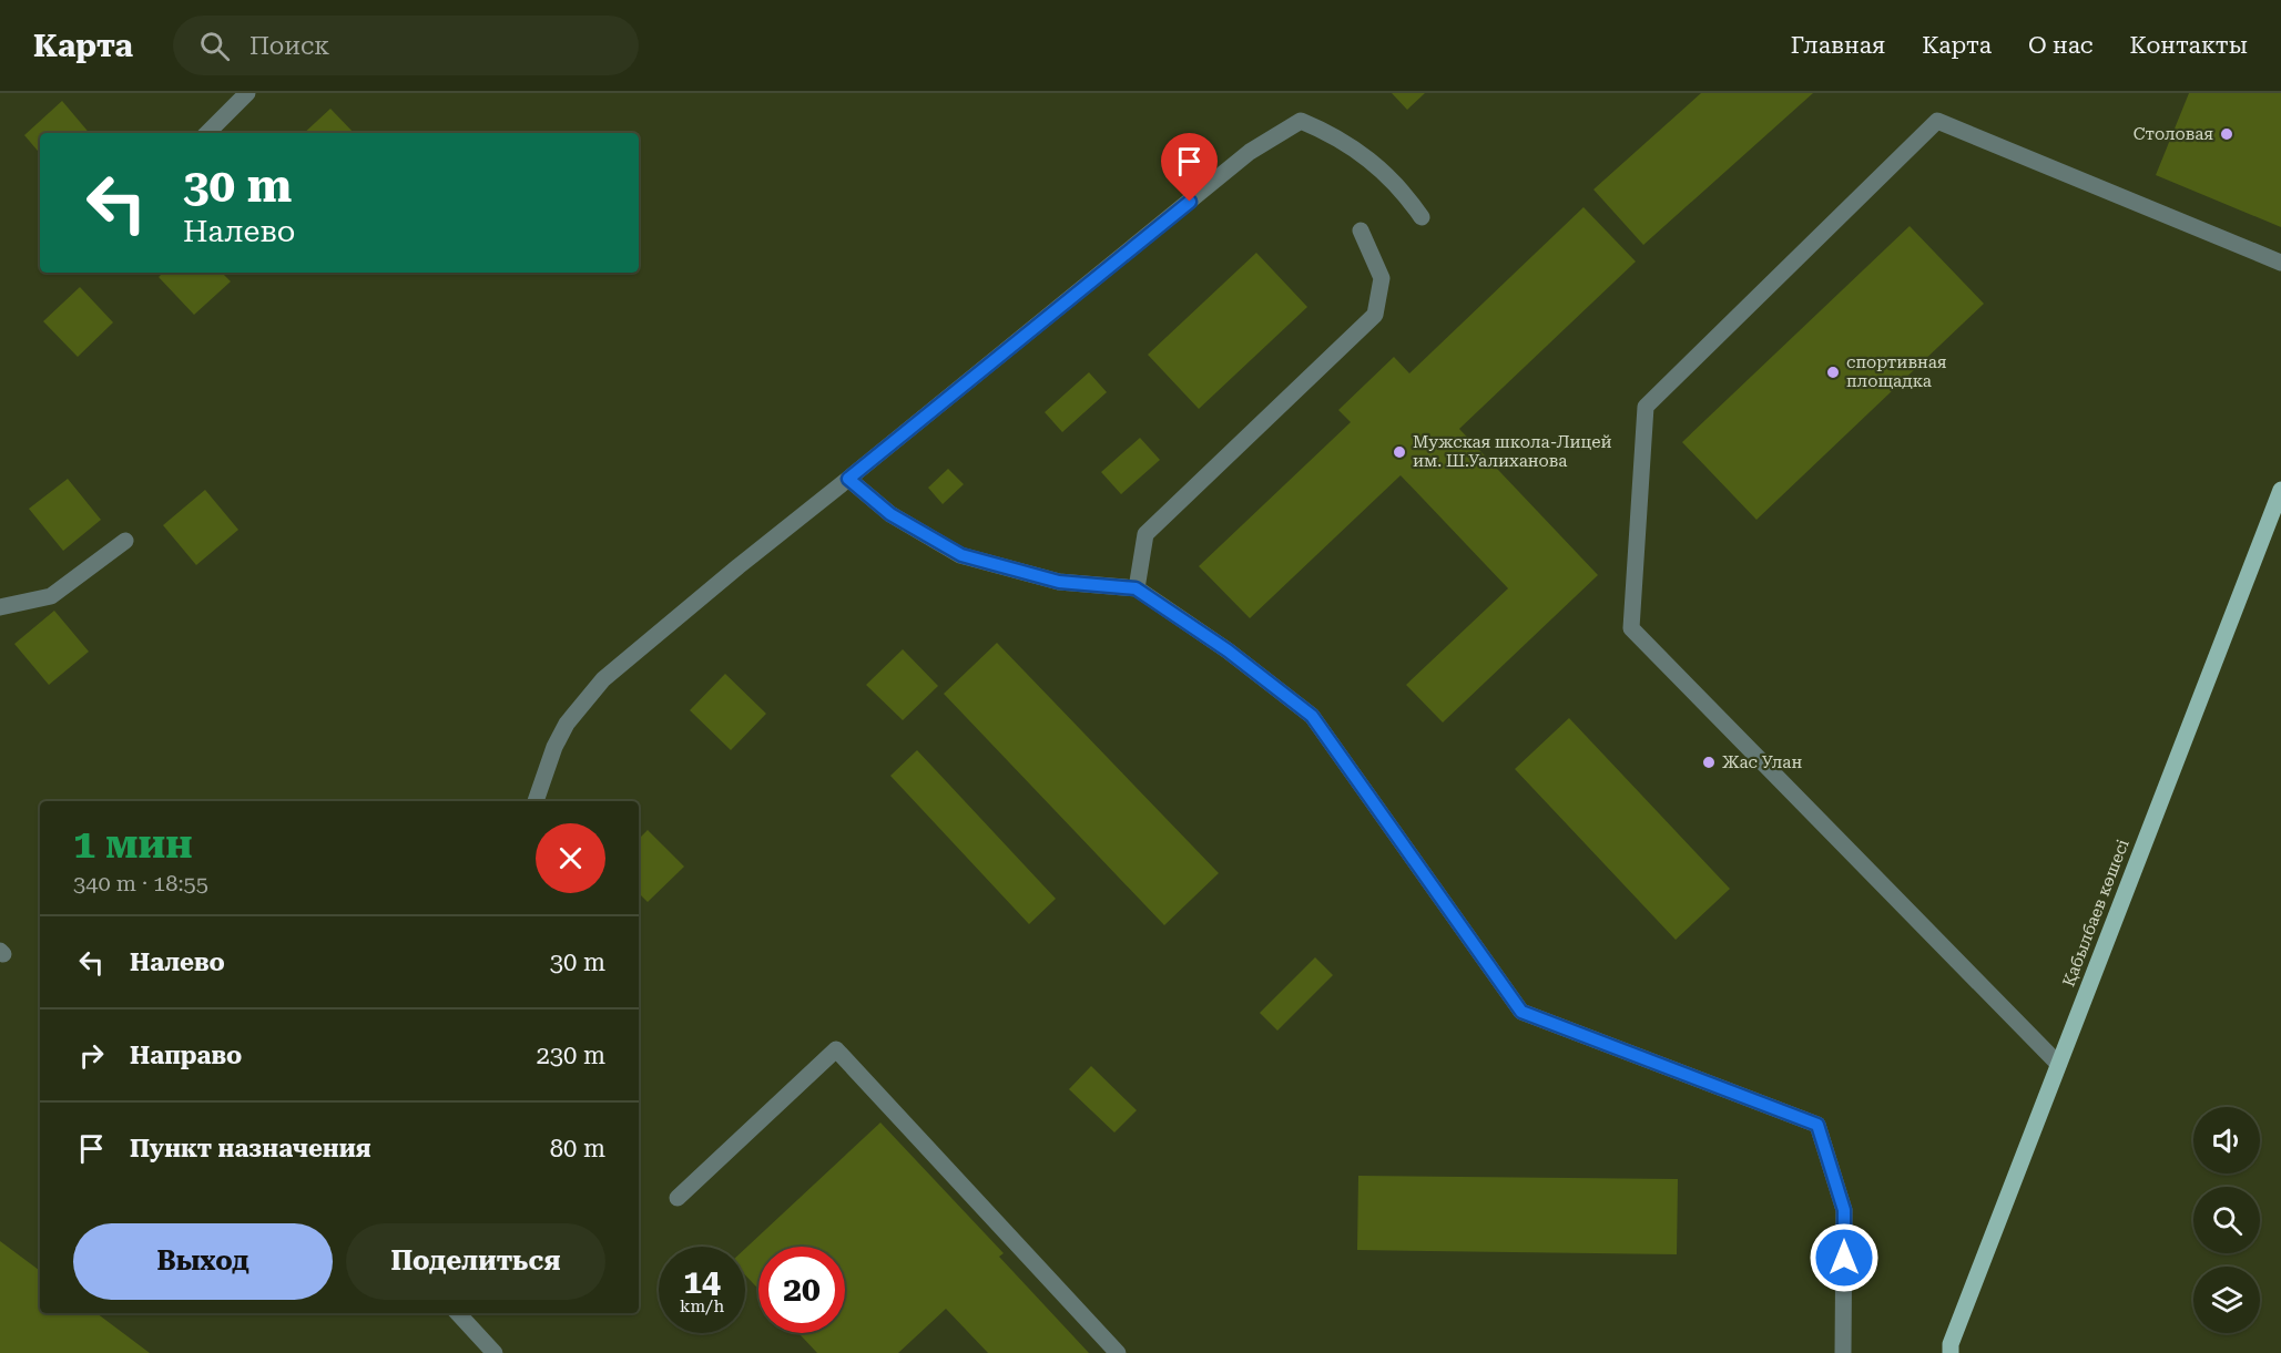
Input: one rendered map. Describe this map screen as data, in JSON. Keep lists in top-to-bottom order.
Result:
{
  "streets": {
    "main road": ["Қабылбаев көшесі"]
  },
  "places": [
    "Столовая",
    "спортивная площадка",
    "Мужская школа-Лицей им. Ш.Уалиханова",
    "Жас Улан"
  ],
  "page": {
    "header": "Карта",
    "search": "Поиск",
    "nav": [
      "Главная",
      "Карта",
      "О нас",
      "Контакты"
    ],
    "turn": ["30 m", "Налево"],
    "heading": ["1 мин", "340 m · 18:55"],
    "list": [
      {
        "name": "Налево",
        "value": "30 m"
      },
      {
        "name": "Направо",
        "value": "230 m"
      },
      {
        "name": "Пункт назначения",
        "value": "80 m"
      }
    ],
    "buttons": ["Выход", "Поделиться"],
    "speed": "14 km/h",
    "limit": "20"
  }
}
